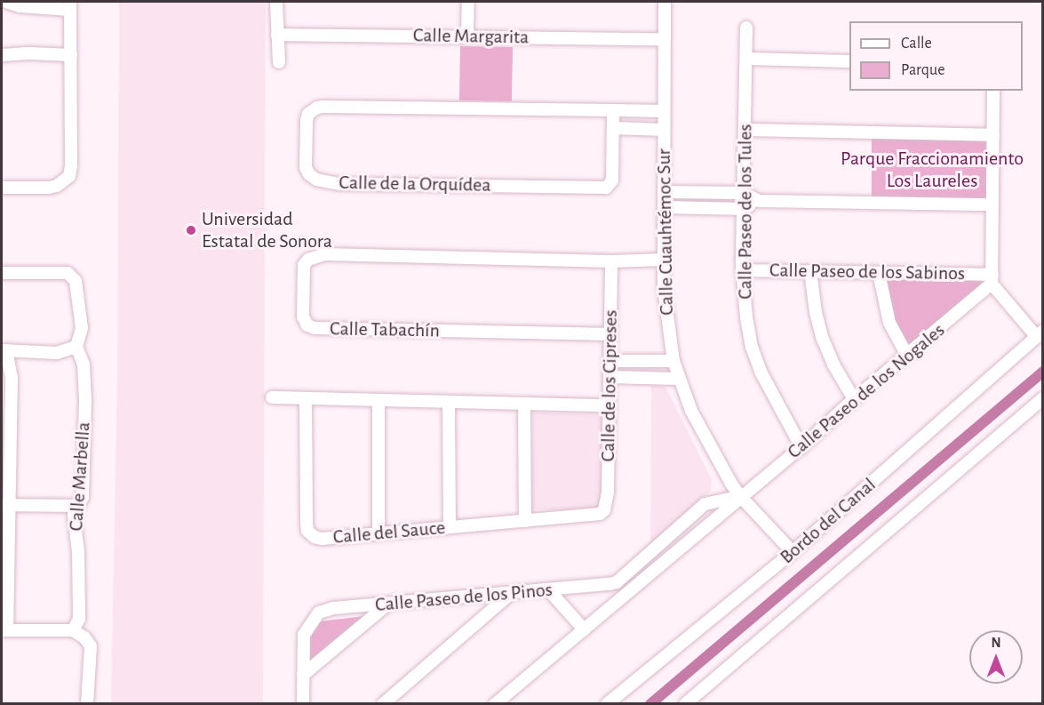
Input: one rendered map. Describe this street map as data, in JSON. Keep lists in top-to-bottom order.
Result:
{
  "streets": {
    "street": [
      "Calle Margarita",
      "Calle de la Orquídea",
      "Calle Paseo de los Tules",
      "Calle Cuauhtémoc Sur",
      "Calle Paseo de los Sabinos",
      "Calle Tabachín",
      "Calle de los Cipreses",
      "Calle Paseo de los Nogales",
      "Calle Marbella",
      "Bordo del Canal",
      "Calle del Sauce",
      "Calle Paseo de los Pinos"
    ]
  },
  "crossings": [
    ["Calle Margarita", "Calle Cuauhtémoc Sur"],
    ["Calle de la Orquídea", "Calle Cuauhtémoc Sur"],
    ["Calle Paseo de los Tules", "Calle Paseo de los Sabinos"],
    ["Calle Paseo de los Tules", "Calle Paseo de los Nogales"],
    ["Calle Cuauhtémoc Sur", "Calle Paseo de los Nogales"],
    ["Calle Cuauhtémoc Sur", "Bordo del Canal"],
    ["Calle Paseo de los Sabinos", "Calle Paseo de los Nogales"],
    ["Calle Tabachín", "Calle de los Cipreses"],
    ["Calle de los Cipreses", "Calle del Sauce"],
    ["Calle Paseo de los Nogales", "Calle Paseo de los Pinos"]
  ],
  "parks": ["Parque Fraccionamiento Los Laureles"],
  "places": ["Universidad Estatal de Sonora"],
  "legend": ["Calle", "Parque"],
  "north": "top"
}
